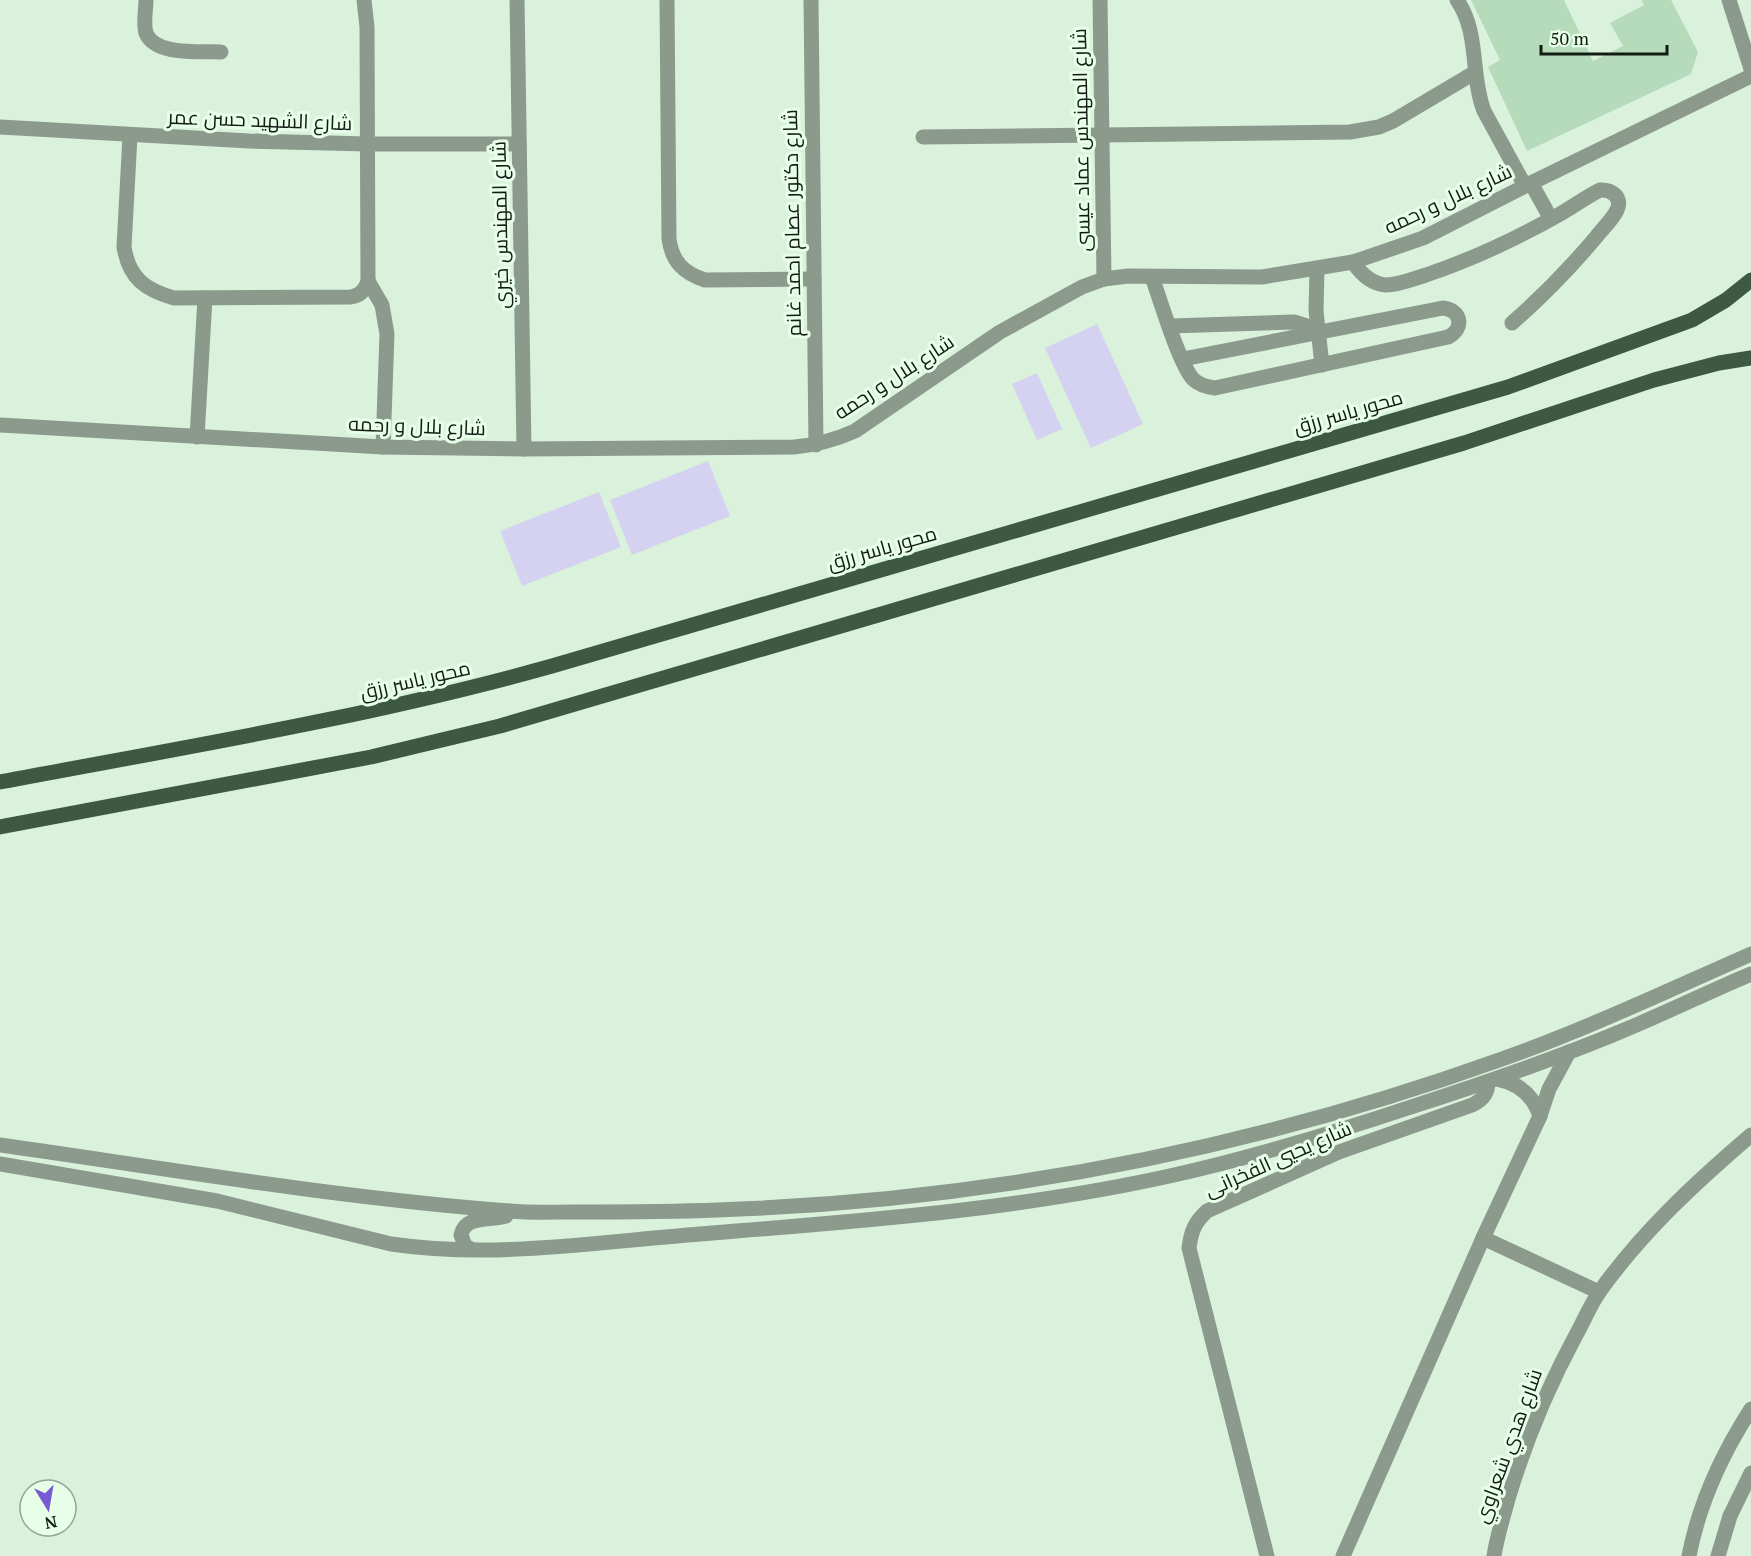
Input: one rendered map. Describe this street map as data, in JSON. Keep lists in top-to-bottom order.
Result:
{
  "streets": {
    "main road": ["محور ياسر رزق"],
    "street": [
      "شارع الشهيد حسن عمر",
      "شارع المهندس عماد عيسى",
      "شارع بلال و رحمه",
      "شارع دكتور عصام احمد غانم",
      "شارع المهندس خيري",
      "شارع يحيي الفخرانى",
      "شارع هدي شعراوي"
    ]
  },
  "crossings": [
    ["شارع الشهيد حسن عمر", "شارع المهندس خيري"],
    ["شارع المهندس عماد عيسى", "شارع بلال و رحمه"],
    ["شارع بلال و رحمه", "شارع دكتور عصام احمد غانم"],
    ["شارع بلال و رحمه", "شارع المهندس خيري"]
  ],
  "scale_bar": "50 m",
  "north": "bottom"
}
